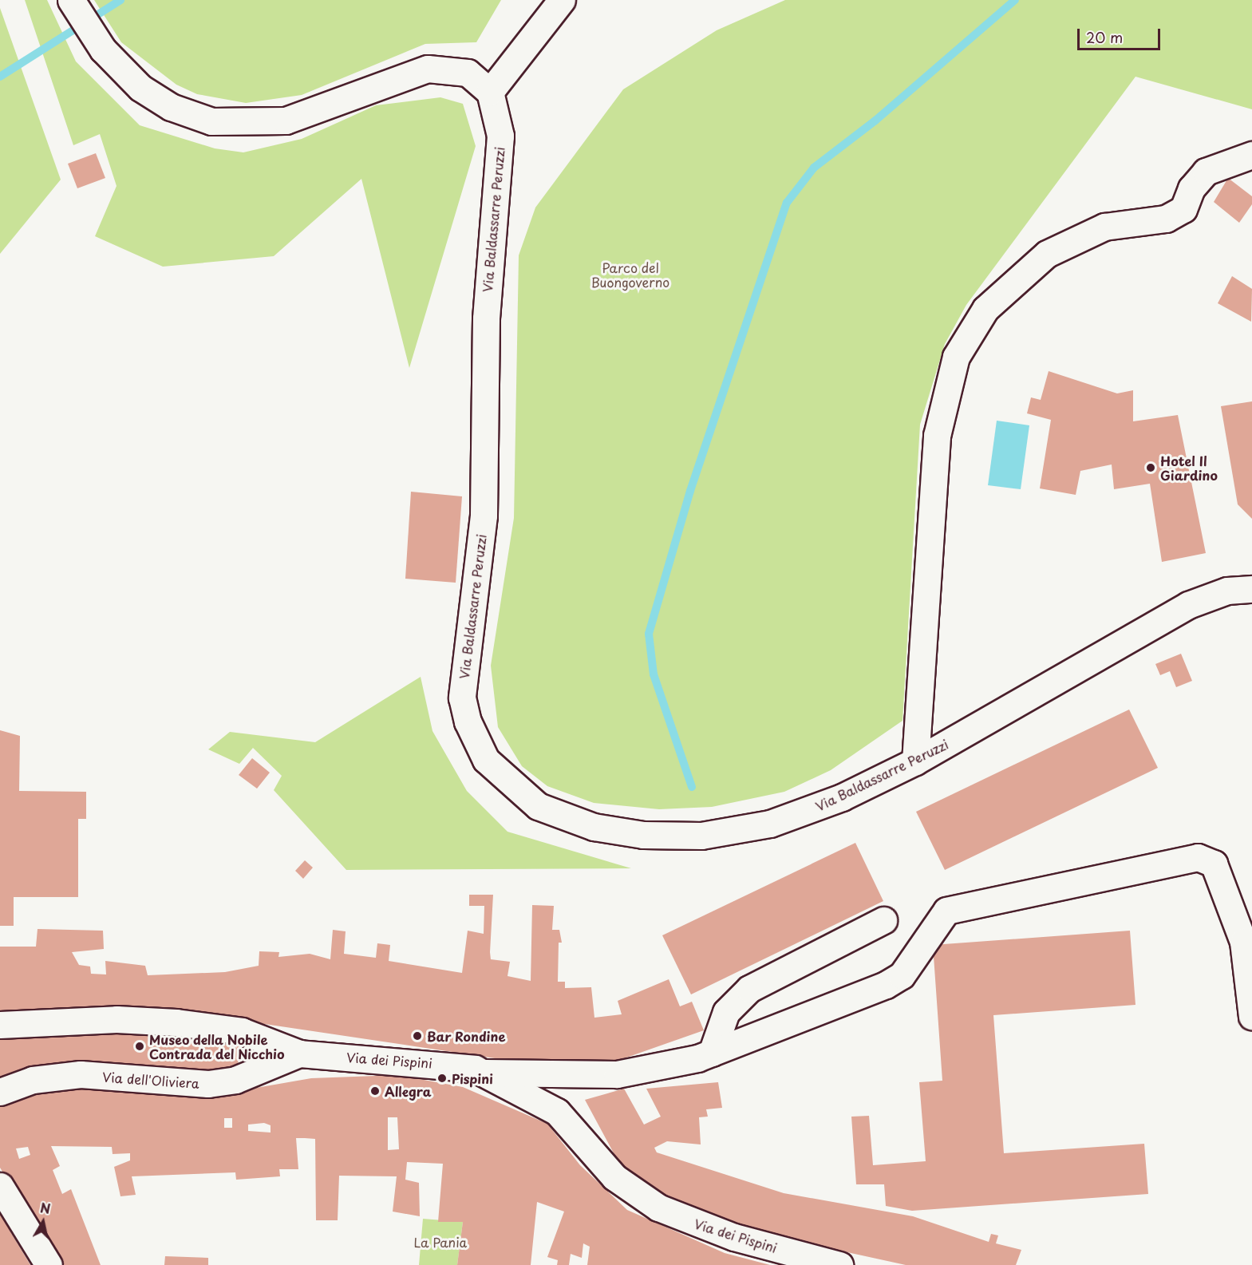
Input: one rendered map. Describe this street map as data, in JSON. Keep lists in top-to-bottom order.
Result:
{
  "streets": {
    "street": ["Via Baldassarre Peruzzi", "Via dei Pispini", "Via dell'Oliviera"]
  },
  "crossings": [
    ["Via dei Pispini", "Via dell'Oliviera"]
  ],
  "parks": ["Parco del Buongoverno", "La Pania"],
  "places": [
    "Hotel Il Giardino",
    "Bar Rondine",
    "Museo della Nobile Contrada del Nicchio",
    "Pispini",
    "Allegra"
  ],
  "scale_bar": "20 m",
  "north": "top"
}
